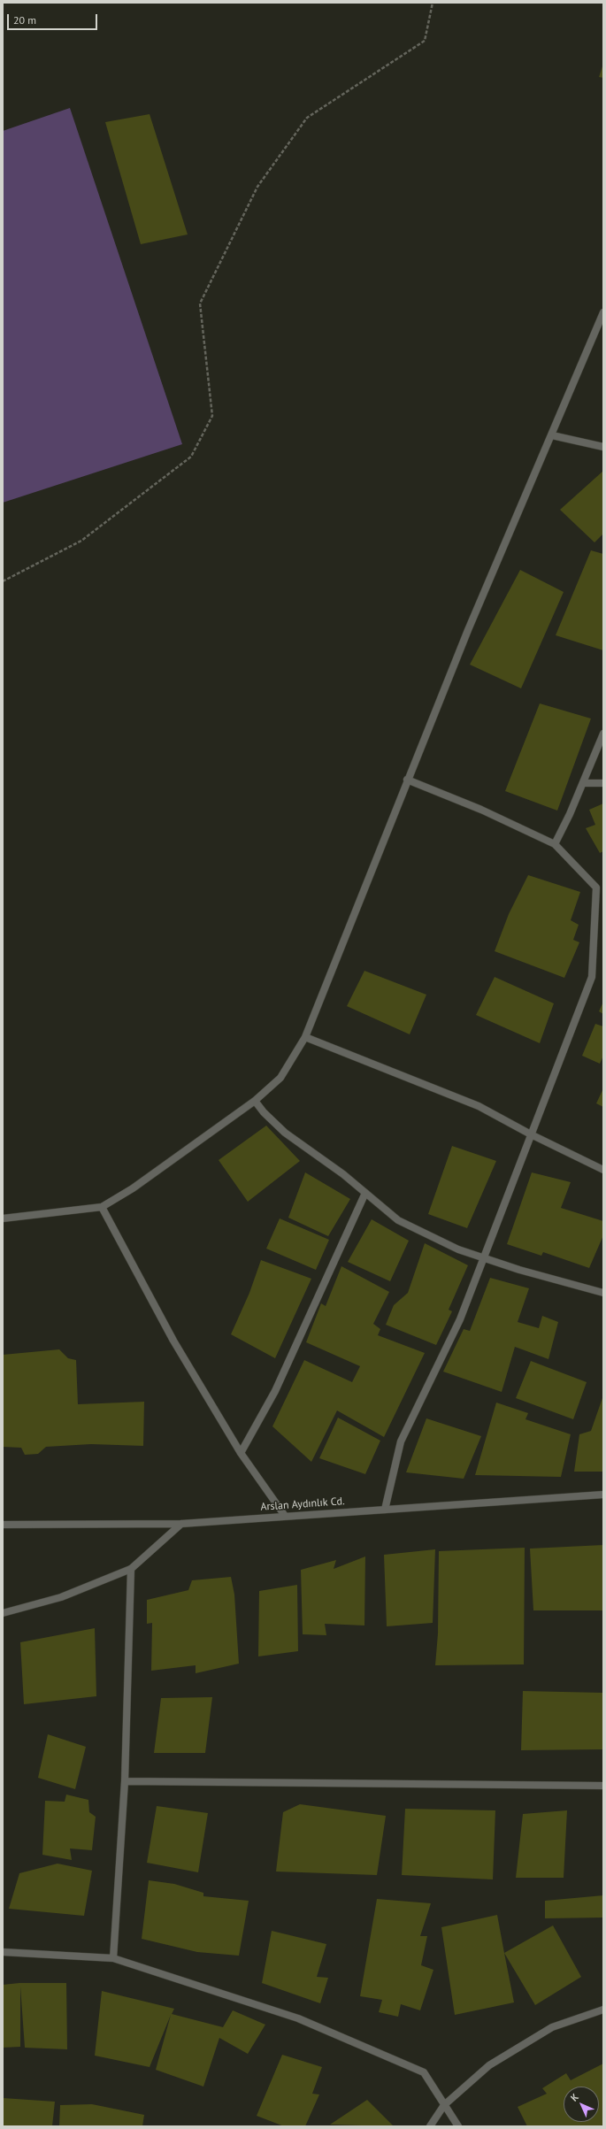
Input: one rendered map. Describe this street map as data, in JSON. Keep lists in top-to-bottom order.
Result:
{
  "streets": {
    "street": ["Arslan Aydınlık Cd."]
  },
  "scale_bar": "20 m",
  "north": "top left"
}
